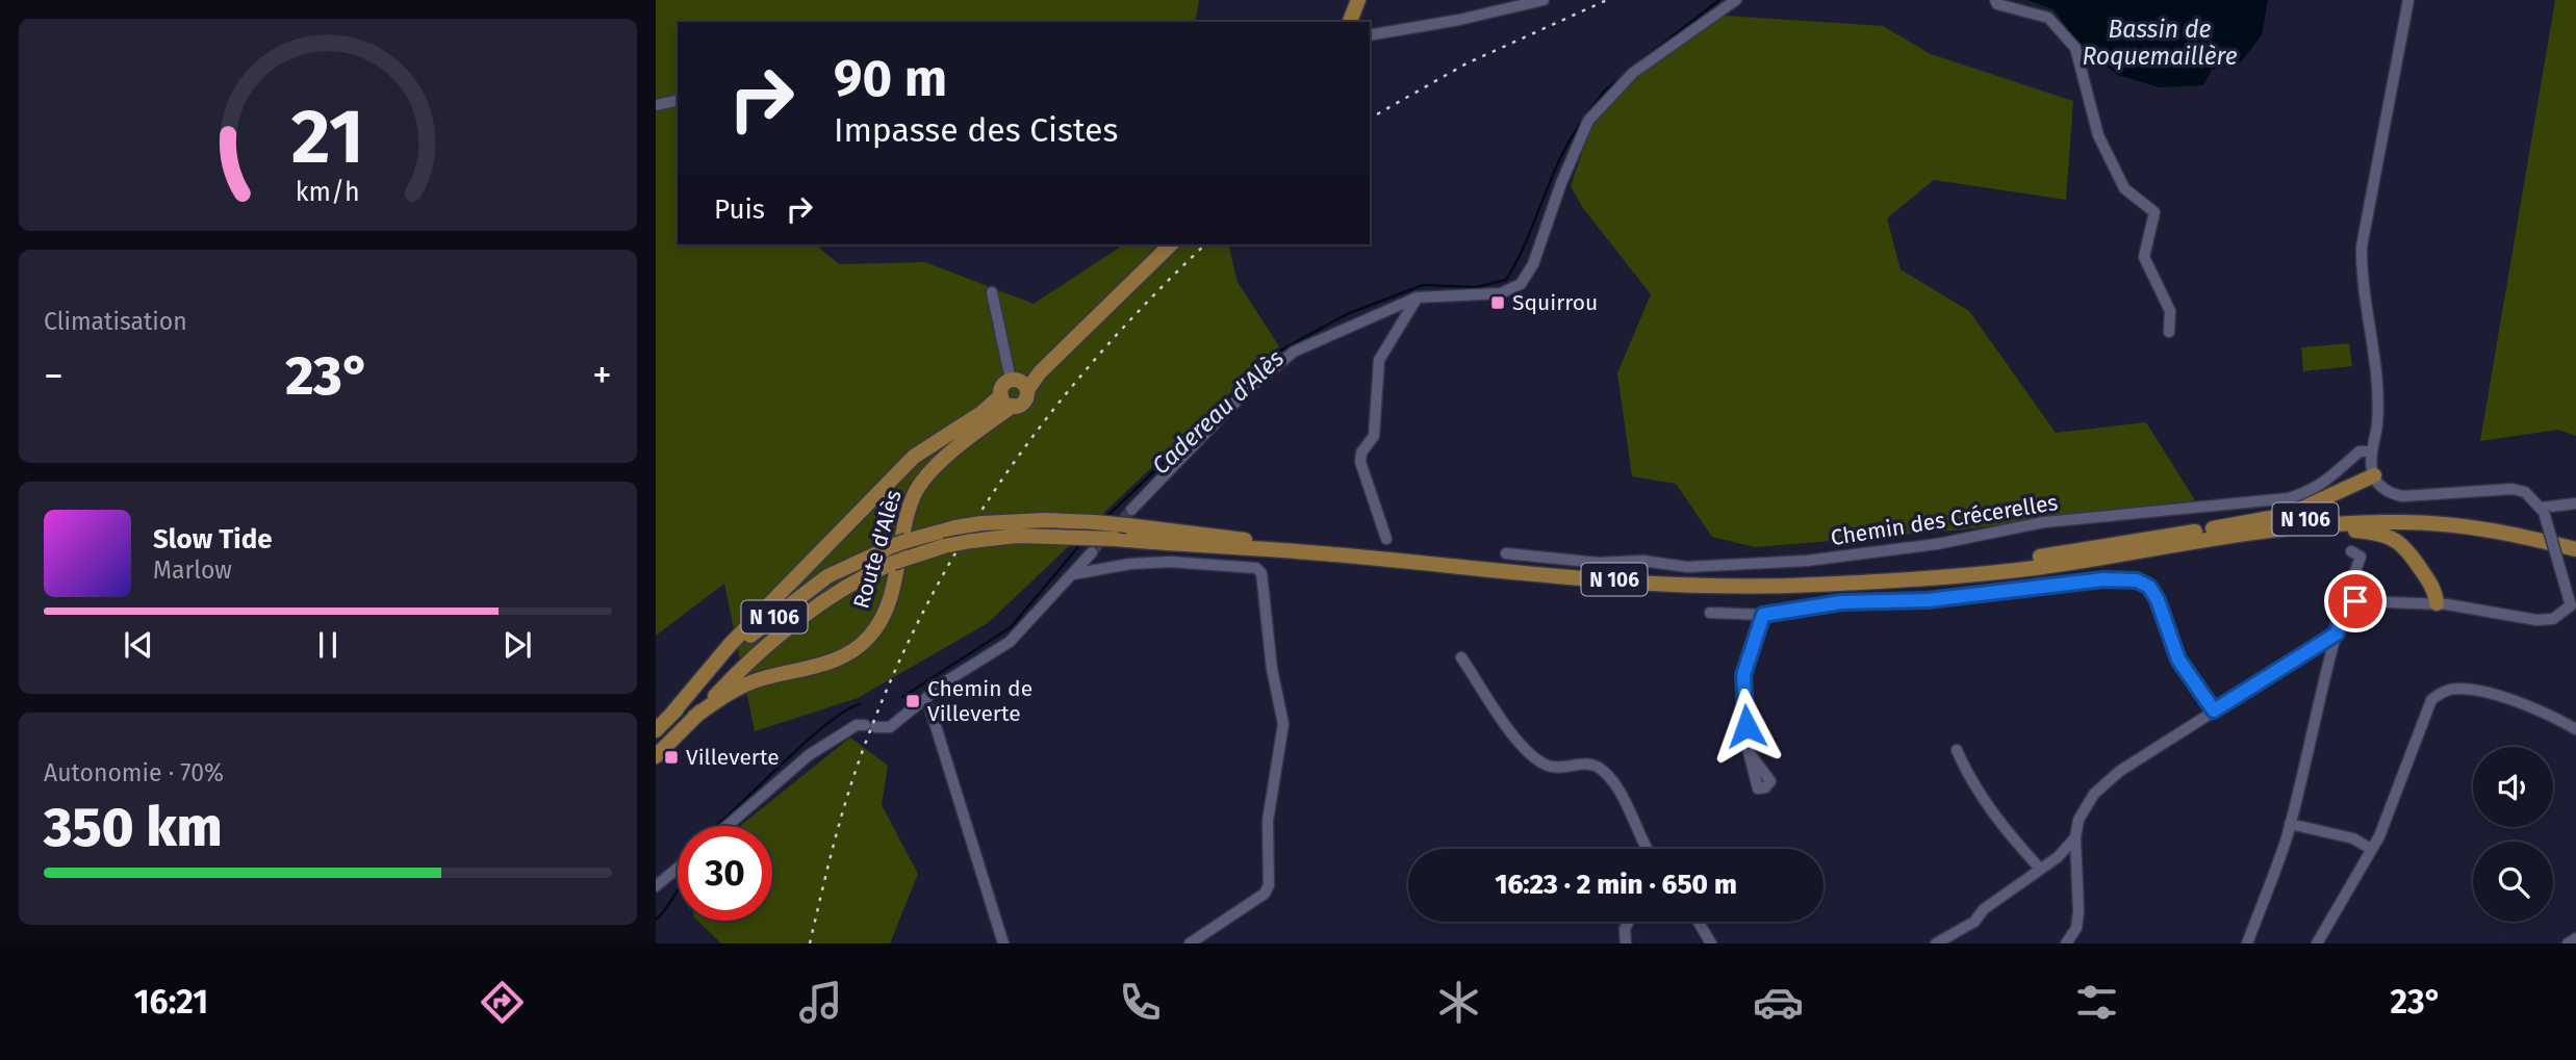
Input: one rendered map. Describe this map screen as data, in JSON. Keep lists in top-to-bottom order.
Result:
{
  "streets": {
    "main road": ["N 106", "Route d'Alès"],
    "street": ["Chemin des Crécerelles"]
  },
  "crossings": [
    ["N 106", "Route d'Alès"]
  ],
  "water": ["Bassin de Roquemaillère", "Cadereau d'Alès"],
  "places": {
    "transit": ["Squirrou", "Chemin de Villeverte", "Villeverte"]
  },
  "page": {
    "turn": ["90 m", "Impasse des Cistes"],
    "then": "Puis",
    "tile": [
      "Climatisation",
      ["Autonomie · 70%", "350 km"]
    ],
    "heat": ["−", "23°", "+"],
    "song": ["Slow Tide", "Marlow"],
    "limit": "30",
    "trip": "16:23 · 2 min · 650 m",
    "tabs": ["16:21", "23°"],
    "gauge": ["21", "km/h"]
  }
}
